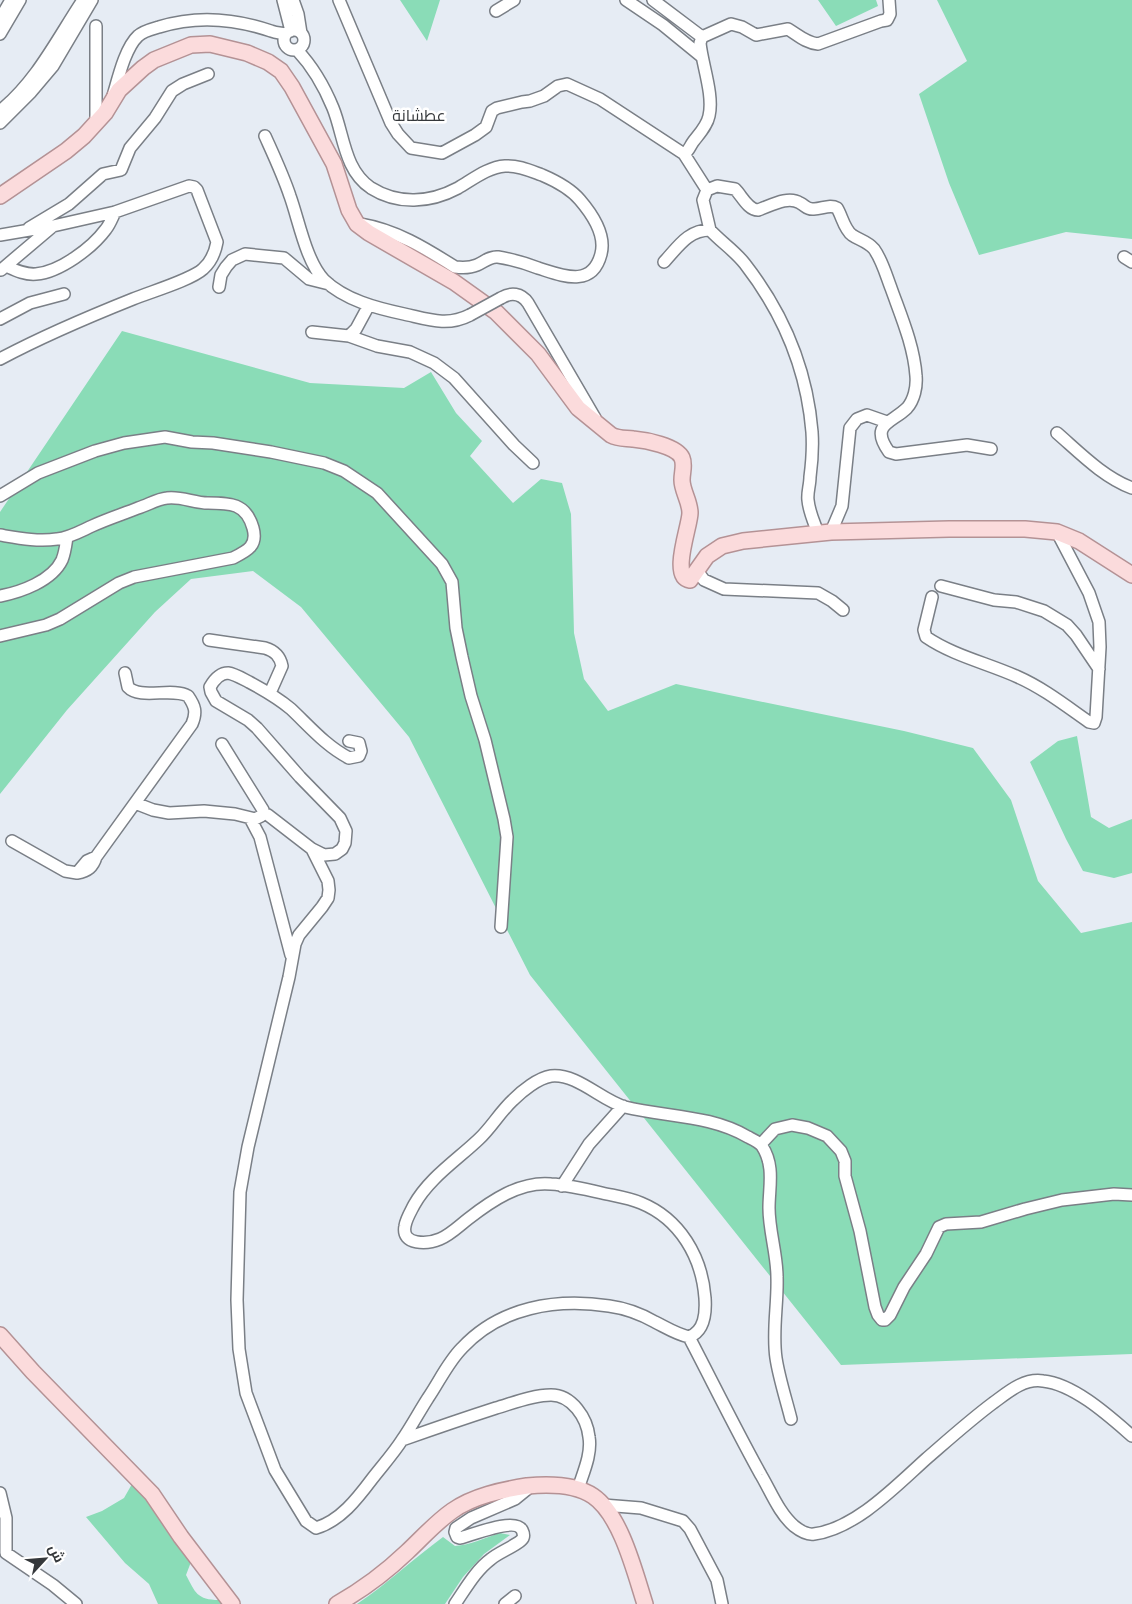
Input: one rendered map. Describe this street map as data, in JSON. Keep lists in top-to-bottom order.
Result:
{
  "districts": ["عطشانة"],
  "north": "top right"
}
